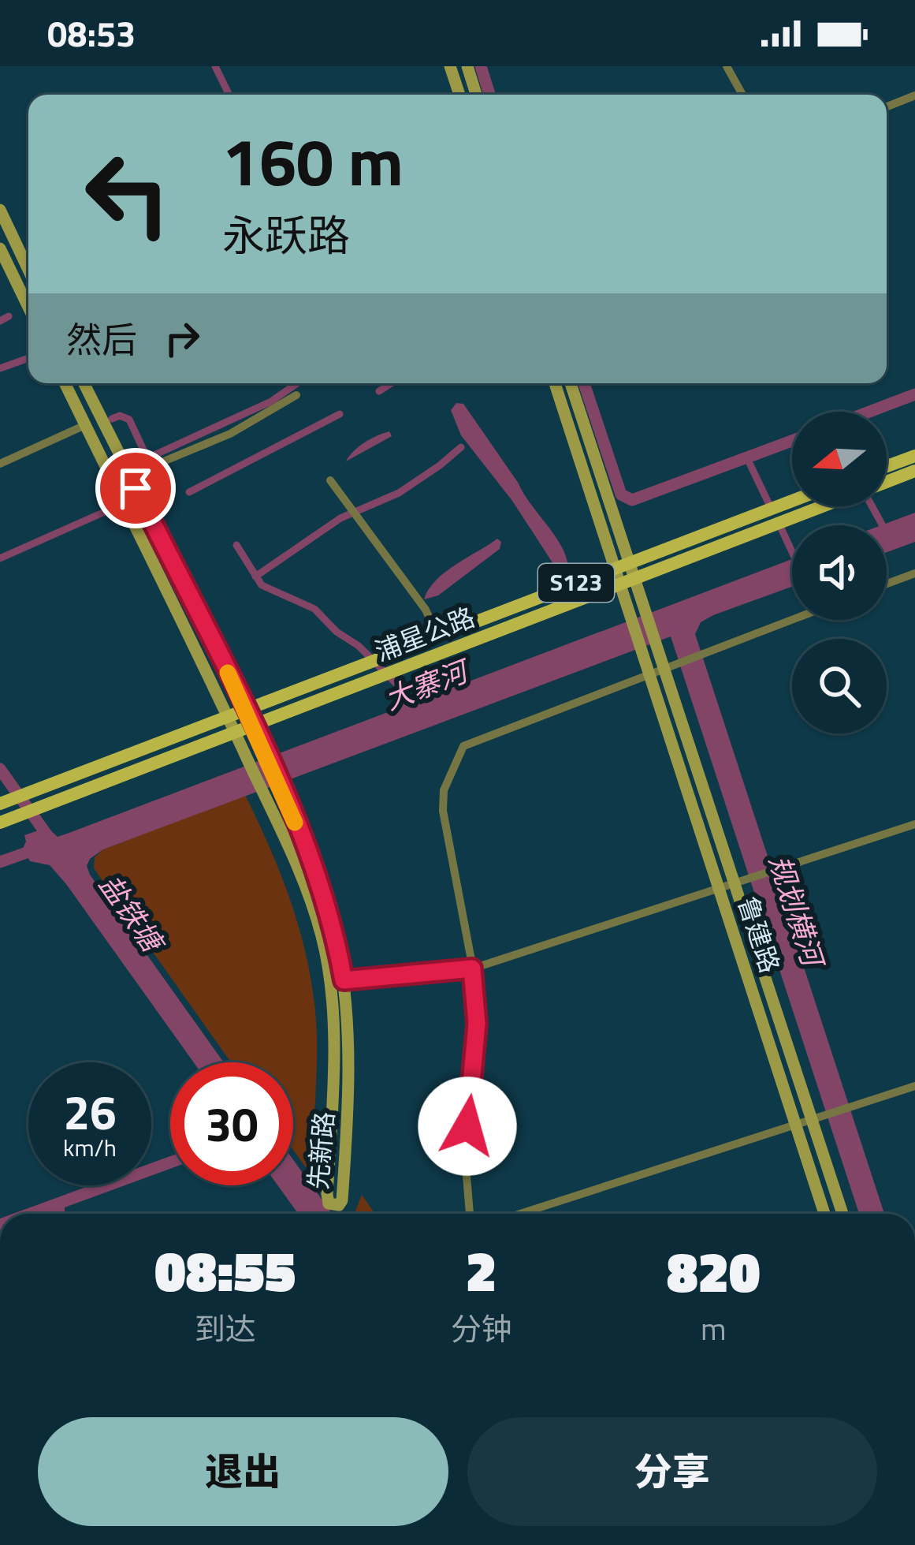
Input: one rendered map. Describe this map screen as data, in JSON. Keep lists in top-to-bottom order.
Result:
{
  "streets": {
    "main road": ["S123", "浦星公路"],
    "street": ["鲁建路", "先新路"]
  },
  "crossings": [
    ["浦星公路", "鲁建路"],
    ["浦星公路", "先新路"]
  ],
  "water": ["大寨河", "规划横河", "盐铁塘"],
  "north": "left",
  "page": {
    "status": "08:53",
    "turn": ["160 m", "永跃路"],
    "then": "然后",
    "speed": "26 km/h",
    "limit": "30",
    "eta": [
      "08:55",
      "到达",
      "2",
      "分钟",
      "820",
      "m"
    ],
    "buttons": ["退出", "分享"]
  }
}
